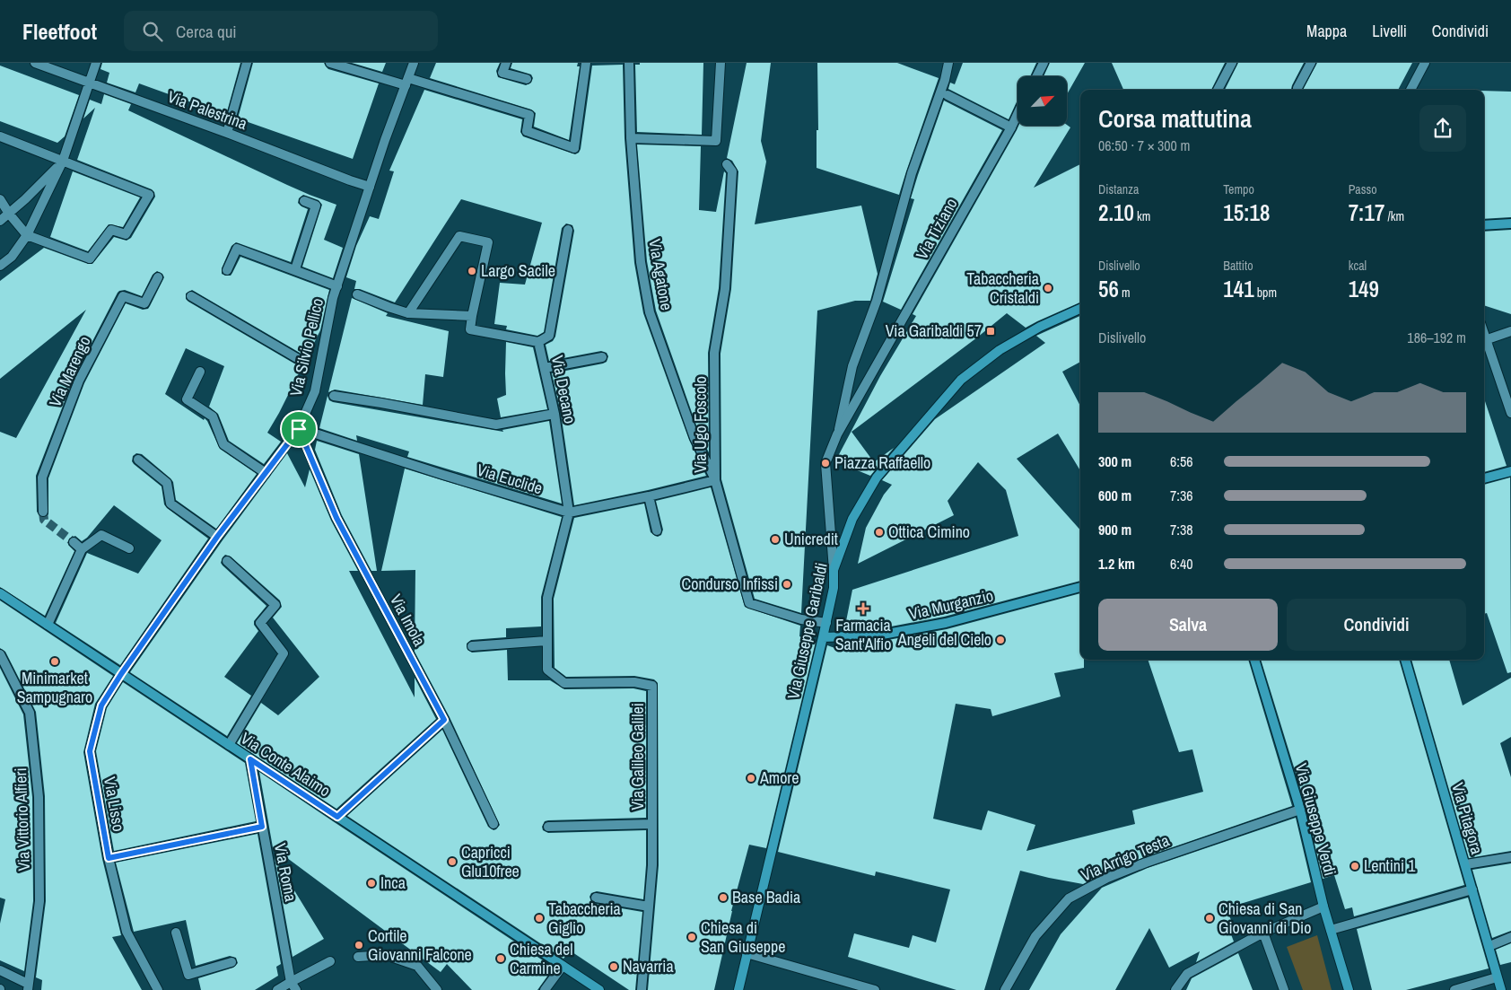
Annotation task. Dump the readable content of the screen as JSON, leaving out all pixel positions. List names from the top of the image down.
{
  "streets": {
    "main road": [
      "Via Murganzio",
      "Via Giuseppe Garibaldi",
      "Via Conte Alaimo",
      "Via Pitagora",
      "Via Giuseppe Verdi"
    ],
    "street": [
      "Via Palestrina",
      "Via Tiziano",
      "Via Agatone",
      "Via Silvio Pellico",
      "Via Marengo",
      "Via Decano",
      "Via Ugo Foscolo",
      "Via Euclide",
      "Via Imola",
      "Via Galileo Galilei",
      "Via Lisso",
      "Via Vittorio Alfieri",
      "Via Arrigo Testa",
      "Via Roma"
    ]
  },
  "crossings": [
    ["Via Palestrina", "Via Silvio Pellico"],
    ["Via Agatone", "Via Ugo Foscolo"],
    ["Via Agatone", "Via Euclide"],
    ["Via Silvio Pellico", "Via Euclide"],
    ["Via Silvio Pellico", "Via Imola"],
    ["Via Silvio Pellico", "Via Conte Alaimo"],
    ["Via Silvio Pellico", "Via Lisso"],
    ["Via Decano", "Via Euclide"],
    ["Via Decano", "Via Galileo Galilei"],
    ["Via Ugo Foscolo", "Via Euclide"],
    ["Via Ugo Foscolo", "Via Giuseppe Garibaldi"],
    ["Via Euclide", "Via Imola"],
    ["Via Euclide", "Via Galileo Galilei"],
    ["Via Murganzio", "Via Giuseppe Garibaldi"],
    ["Via Conte Alaimo", "Via Lisso"],
    ["Via Conte Alaimo", "Via Roma"],
    ["Via Giuseppe Verdi", "Via Arrigo Testa"]
  ],
  "places": {
    "other": [
      "Largo Sacile",
      "Tabaccheria Cristaldi",
      "Piazza Raffaello",
      "Ottica Cimino",
      "Unicredit",
      "Condurso Infissi",
      "Angeli del Cielo",
      "Minimarket Sampugnaro",
      "Amore",
      "Capricci Glu10free",
      "Lentini 1",
      "Inca",
      "Base Badia",
      "Tabaccheria Giglio",
      "Chiesa di San Giovanni di Dio",
      "Chiesa di San Giuseppe",
      "Cortile Giovanni Falcone",
      "Chiesa del Carmine",
      "Navarria"
    ],
    "transit": ["Via Garibaldi 57"],
    "health": ["Farmacia Sant'Alfio"]
  },
  "north": "top right",
  "page": {
    "header": "Fleetfoot",
    "search": "Cerca qui",
    "nav": ["Mappa", "Livelli", "Condividi"],
    "heading": ["Corsa mattutina", "06:50 · 7 × 300 m"],
    "stats": [
      ["Distanza", "2.10 km"],
      ["Tempo", "15:18"],
      ["Passo", "7:17 /km"],
      ["Dislivello", "56 m"],
      ["Battito", "141 bpm"],
      ["kcal", "149"]
    ],
    "chart": ["Dislivello", "186–192 m"],
    "list": [
      {
        "name": "300 m",
        "note": "6:56"
      },
      {
        "name": "600 m",
        "note": "7:36"
      },
      {
        "name": "900 m",
        "note": "7:38"
      },
      {
        "name": "1.2 km",
        "note": "6:40"
      }
    ],
    "buttons": ["Salva", "Condividi"]
  }
}
